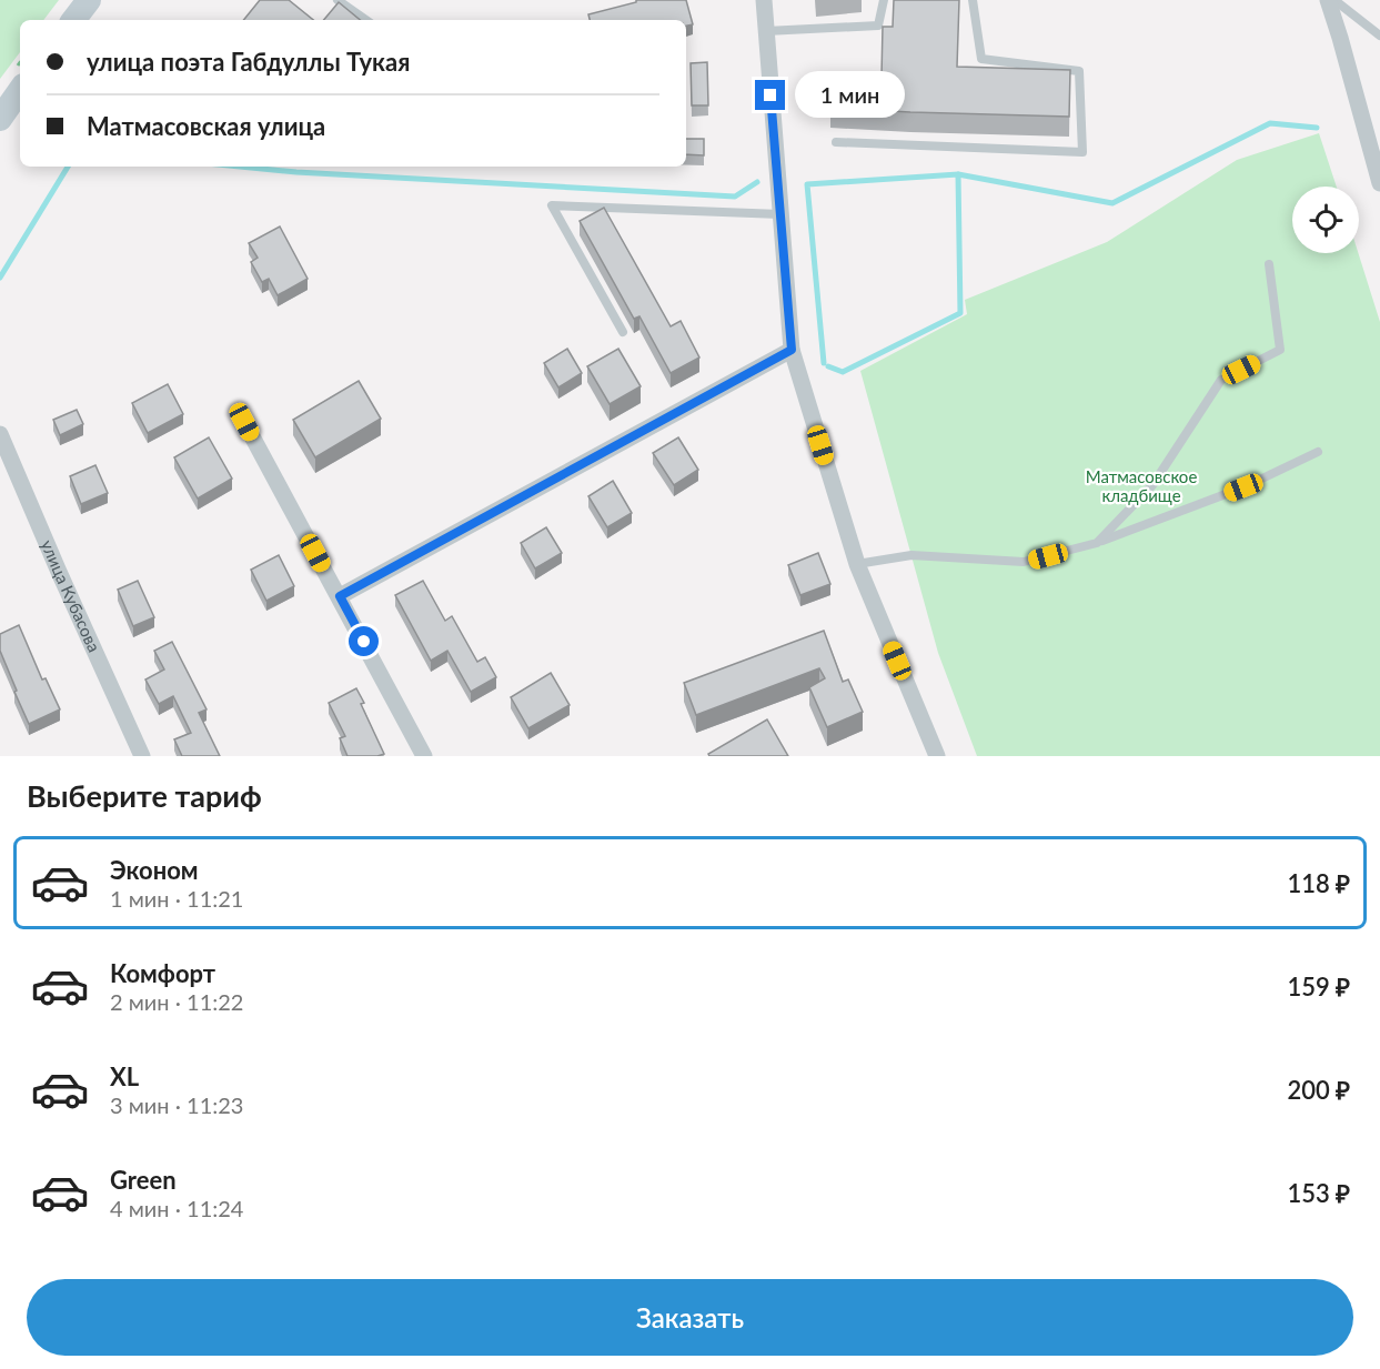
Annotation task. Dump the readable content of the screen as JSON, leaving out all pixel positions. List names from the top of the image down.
{
  "streets": {
    "street": ["улица Кубасова"]
  },
  "parks": ["Матмасовское кладбище"],
  "page": {
    "banner": ["улица поэта Габдуллы Тукая", "Матмасовская улица"],
    "bubble": "1 мин",
    "heading": "Выберите тариф",
    "list": [
      {
        "name": "Эконом",
        "note": "1 мин · 11:21",
        "value": "118 ₽"
      },
      {
        "name": "Комфорт",
        "note": "2 мин · 11:22",
        "value": "159 ₽"
      },
      {
        "name": "XL",
        "note": "3 мин · 11:23",
        "value": "200 ₽"
      },
      {
        "name": "Green",
        "note": "4 мин · 11:24",
        "value": "153 ₽"
      }
    ],
    "buttons": "Заказать"
  }
}
